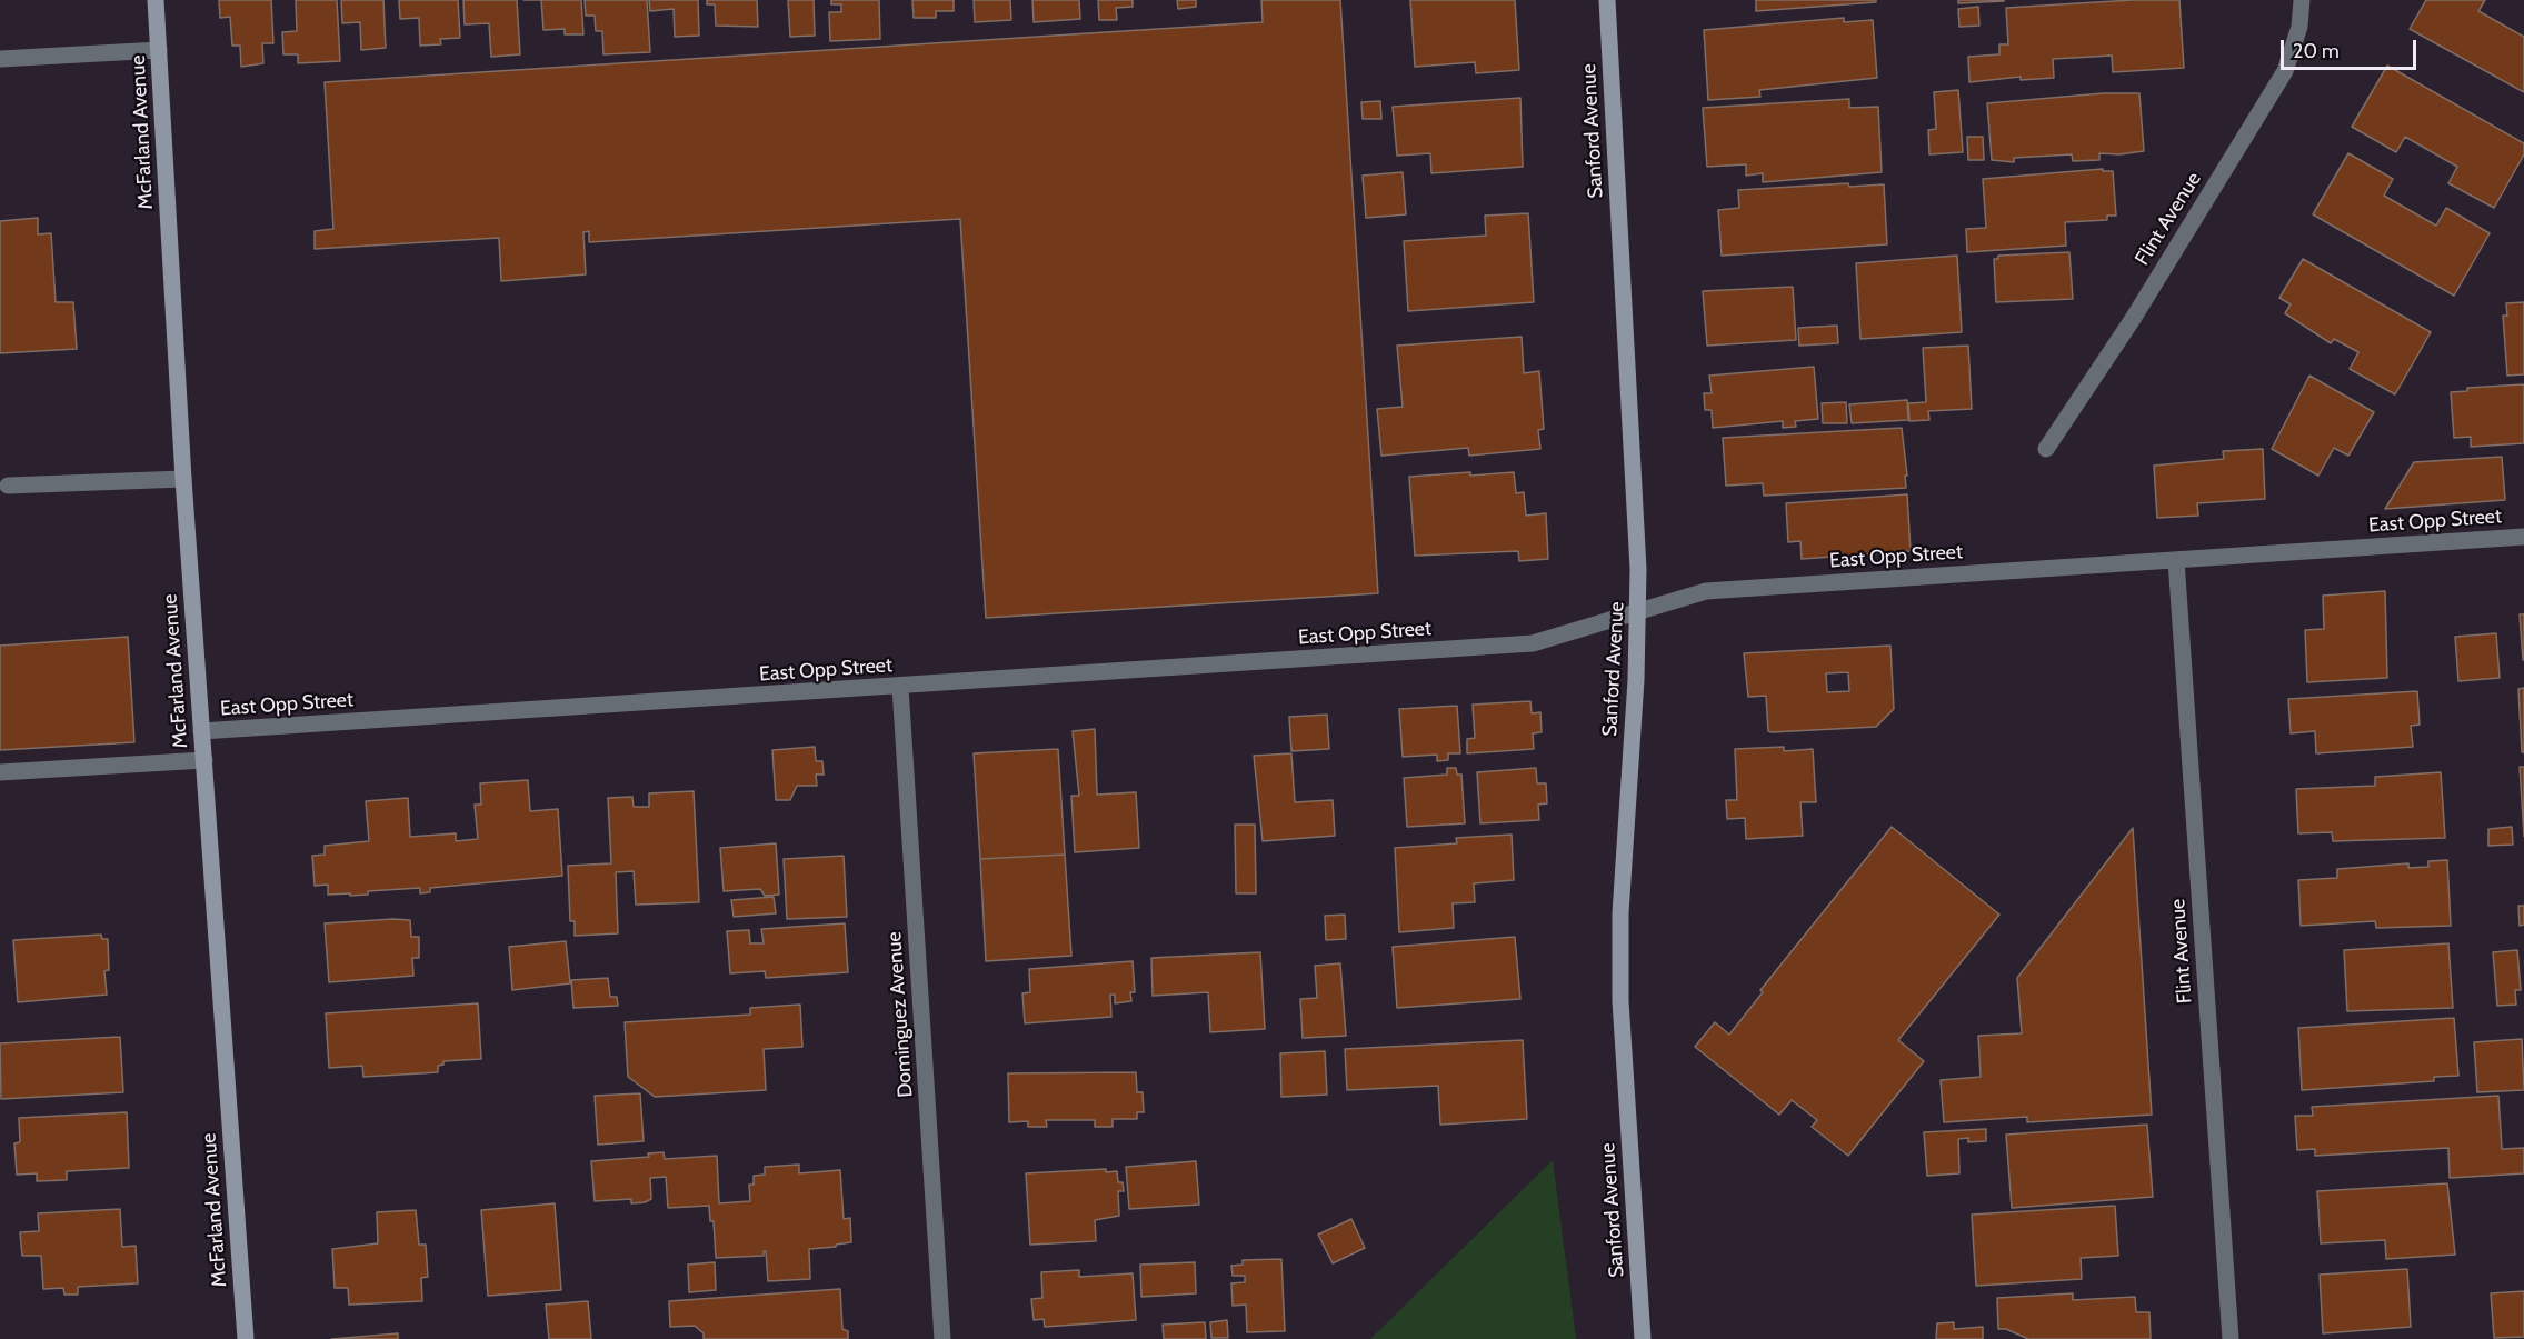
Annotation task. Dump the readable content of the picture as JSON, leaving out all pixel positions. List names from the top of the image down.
{
  "streets": {
    "street": [
      "Sanford Avenue",
      "McFarland Avenue",
      "Flint Avenue",
      "East Opp Street",
      "Dominguez Avenue"
    ]
  },
  "crossings": [
    ["Sanford Avenue", "East Opp Street"],
    ["McFarland Avenue", "East Opp Street"],
    ["Flint Avenue", "East Opp Street"],
    ["East Opp Street", "Dominguez Avenue"]
  ],
  "scale_bar": "20 m"
}
